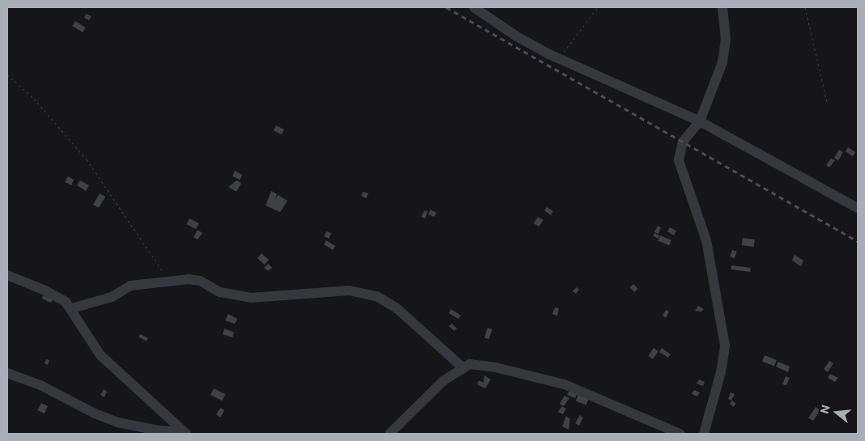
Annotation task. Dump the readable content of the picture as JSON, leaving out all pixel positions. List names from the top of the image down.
{
  "north": "left"
}
